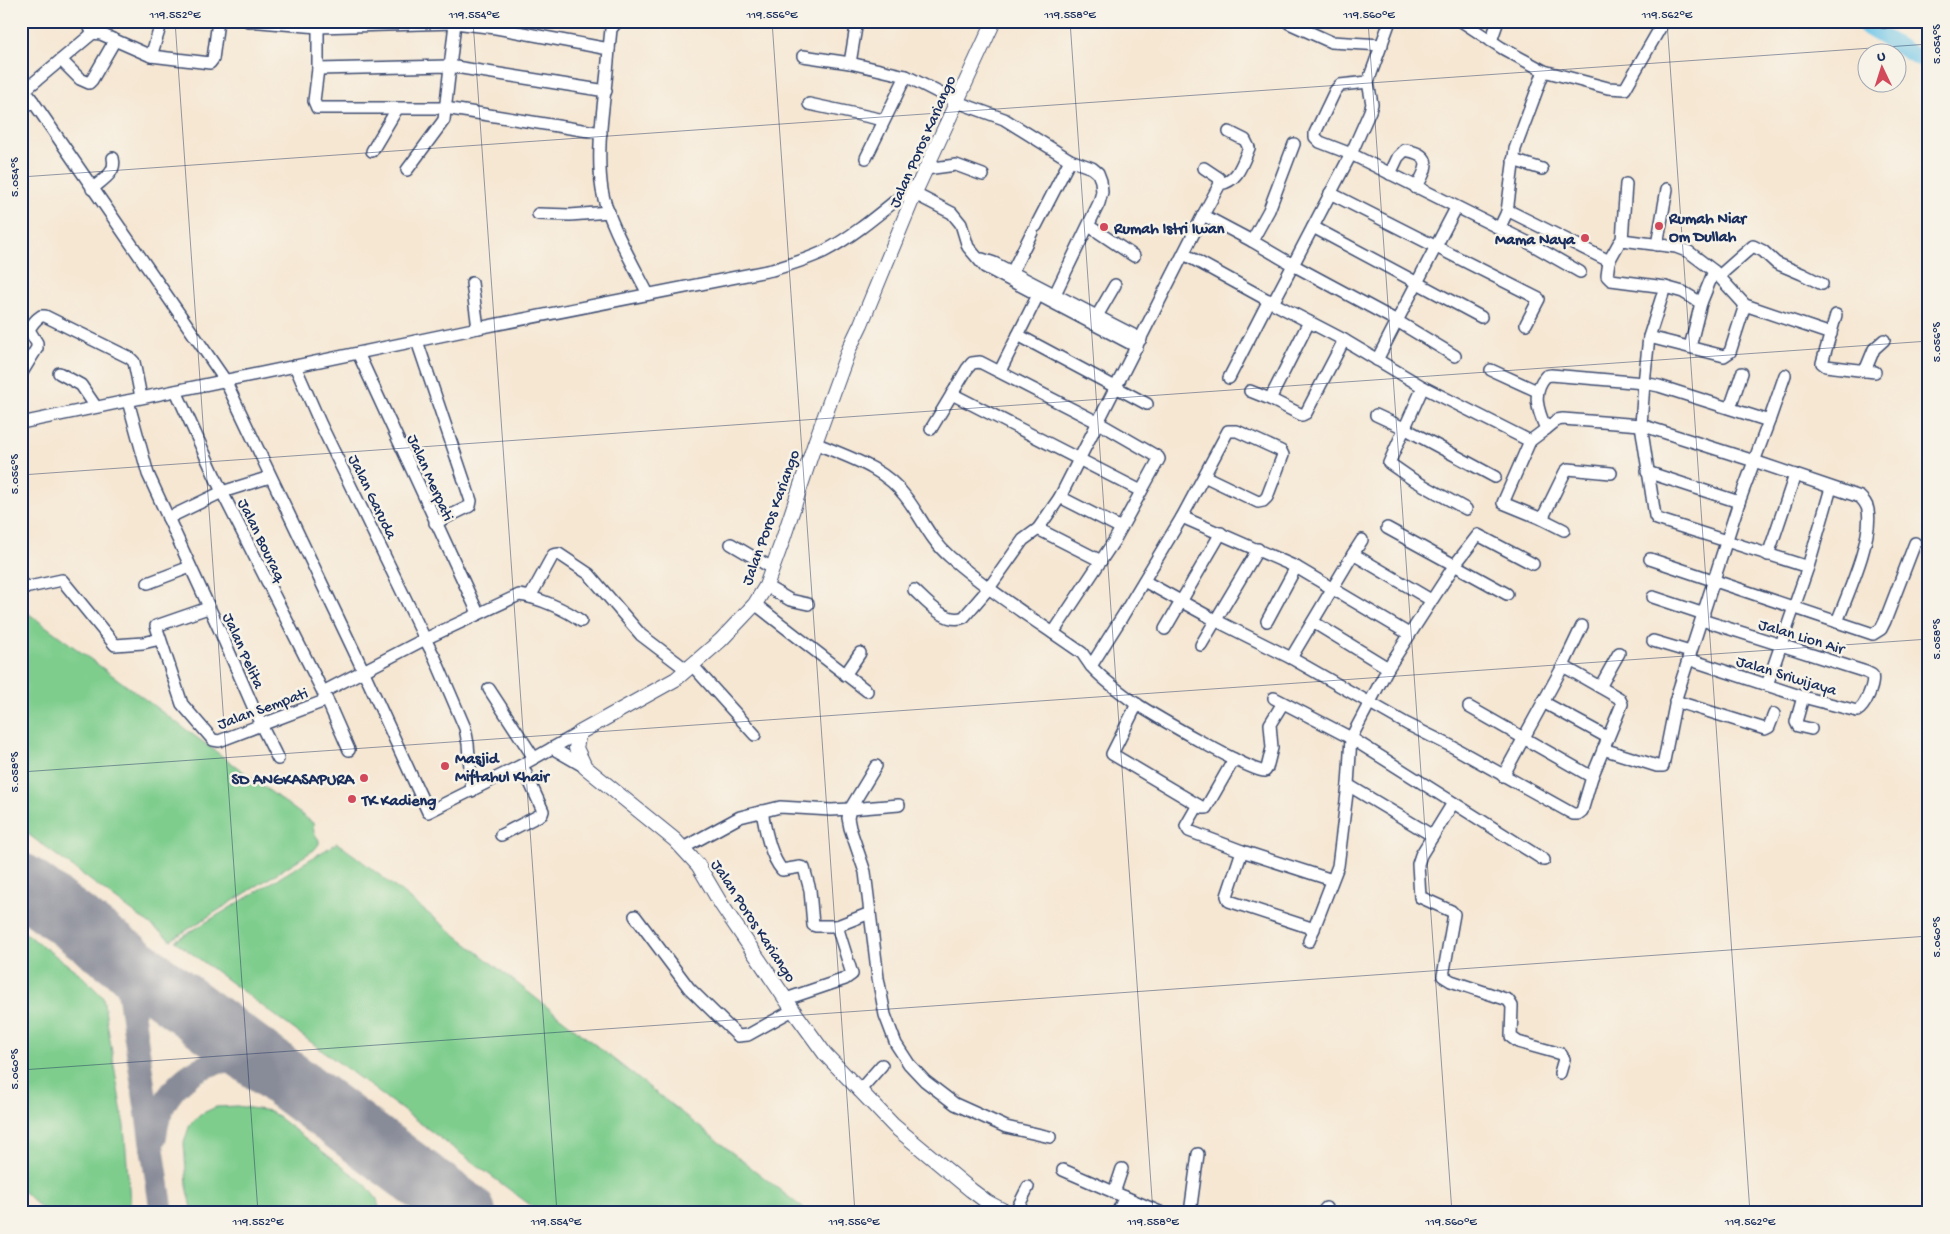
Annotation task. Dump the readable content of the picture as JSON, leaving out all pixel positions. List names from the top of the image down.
{
  "streets": {
    "main road": ["Jalan Poros Kariango"],
    "street": [
      "Jalan Merpati",
      "Jalan Garuda",
      "Jalan Bouraq",
      "Jalan Lion Air",
      "Jalan Pelita",
      "Jalan Sriwijaya",
      "Jalan Sempati"
    ]
  },
  "crossings": [
    ["Jalan Merpati", "Jalan Sempati"],
    ["Jalan Garuda", "Jalan Sempati"],
    ["Jalan Bouraq", "Jalan Sempati"],
    ["Jalan Lion Air", "Jalan Sriwijaya"],
    ["Jalan Pelita", "Jalan Sempati"]
  ],
  "places": [
    "Rumah Niar Om Dullah",
    "Rumah Istri Iwan",
    "Mama Naya",
    "Masjid Miftahul Khair",
    "SD ANGKASAPURA",
    "TK Kadieng"
  ],
  "north": "top",
  "coordinates": [
    "119.552°E",
    "119.554°E",
    "119.556°E",
    "119.558°E",
    "119.560°E",
    "119.562°E",
    "5.054°S",
    "5.056°S",
    "5.058°S",
    "5.060°S"
  ]
}
